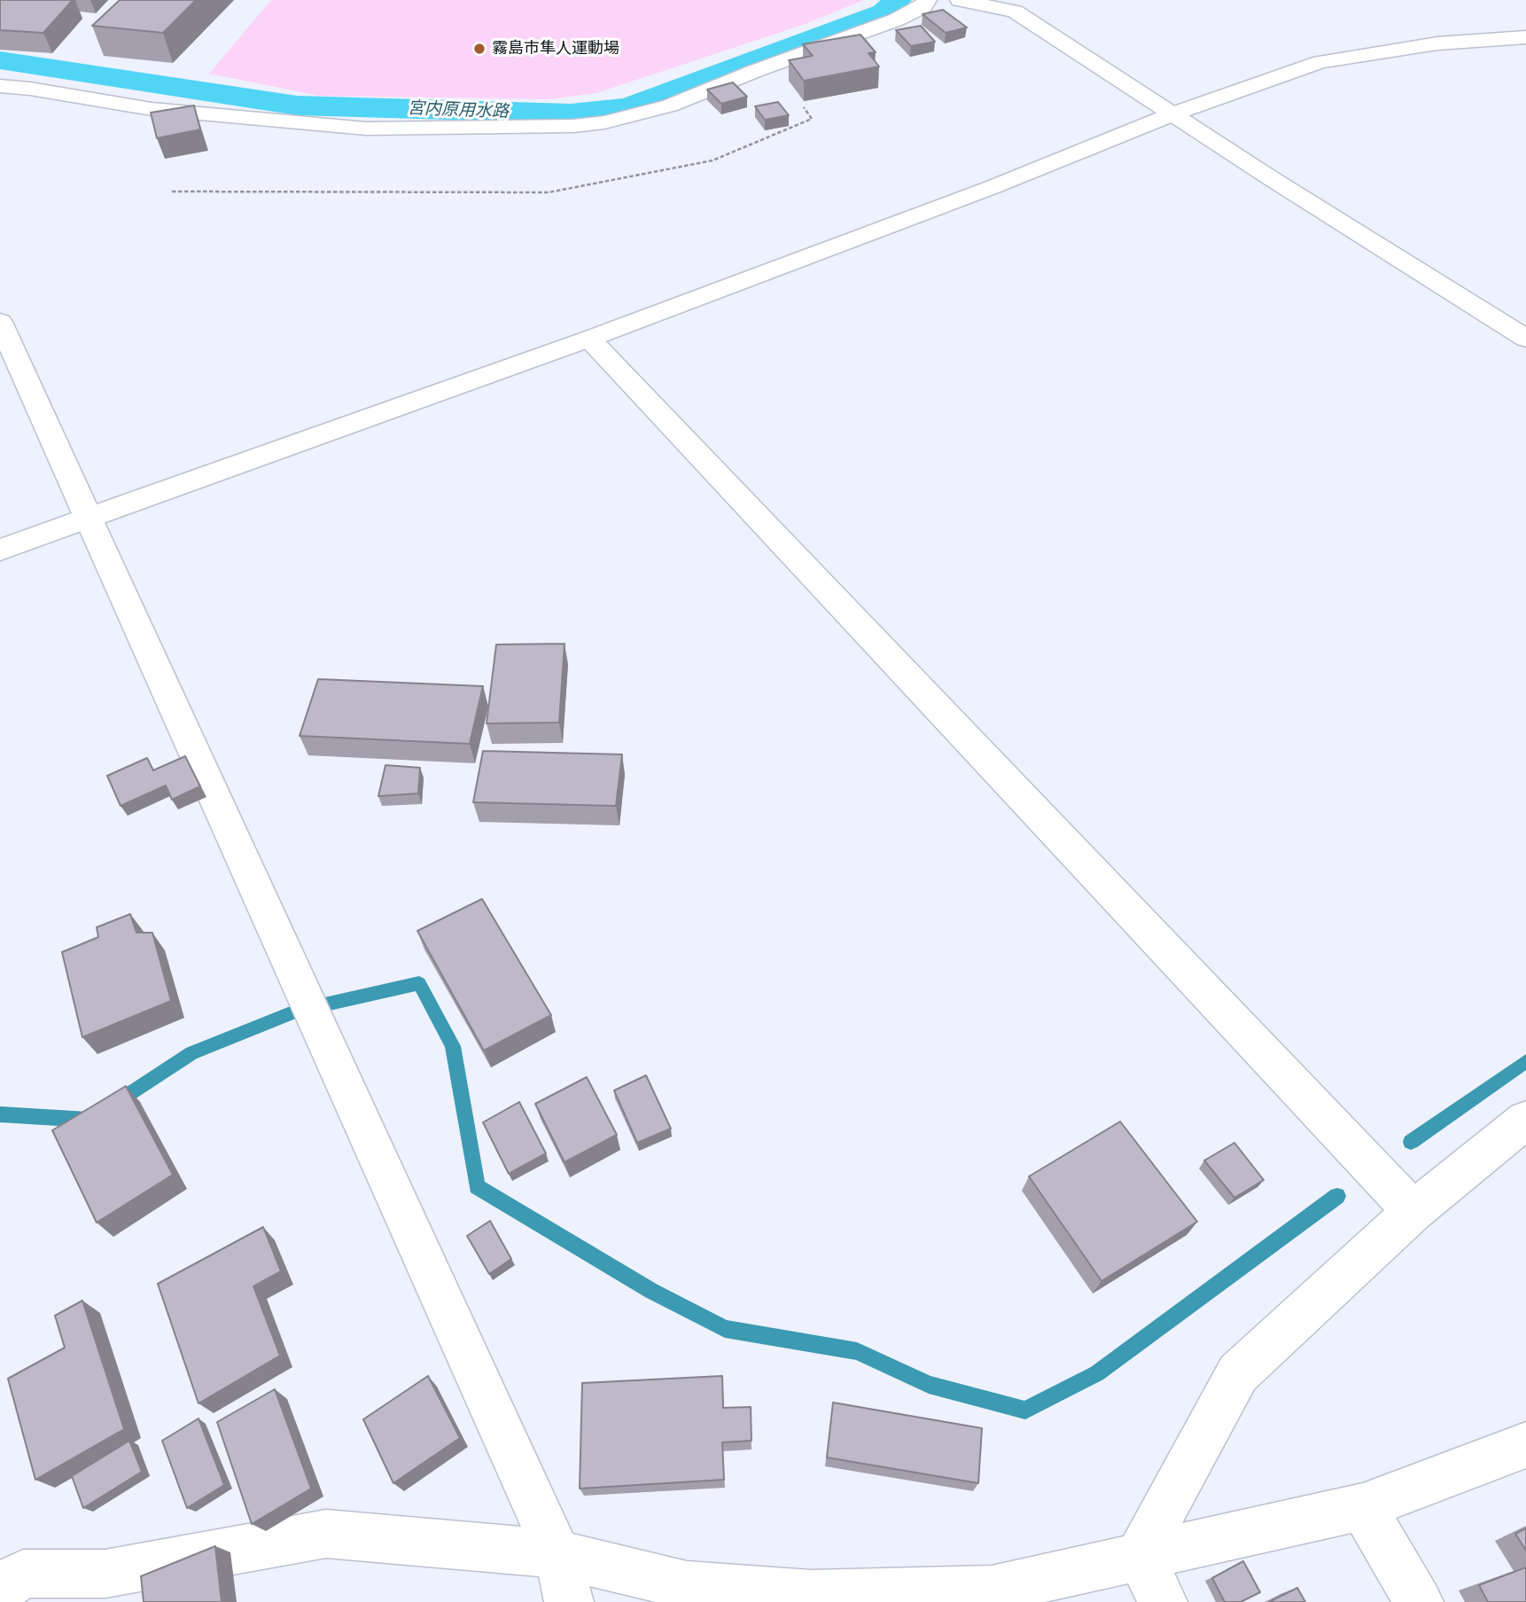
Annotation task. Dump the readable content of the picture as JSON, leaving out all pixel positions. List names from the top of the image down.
{
  "water": ["宮内原用水路"],
  "places": ["霧島市隼人運動場"]
}
